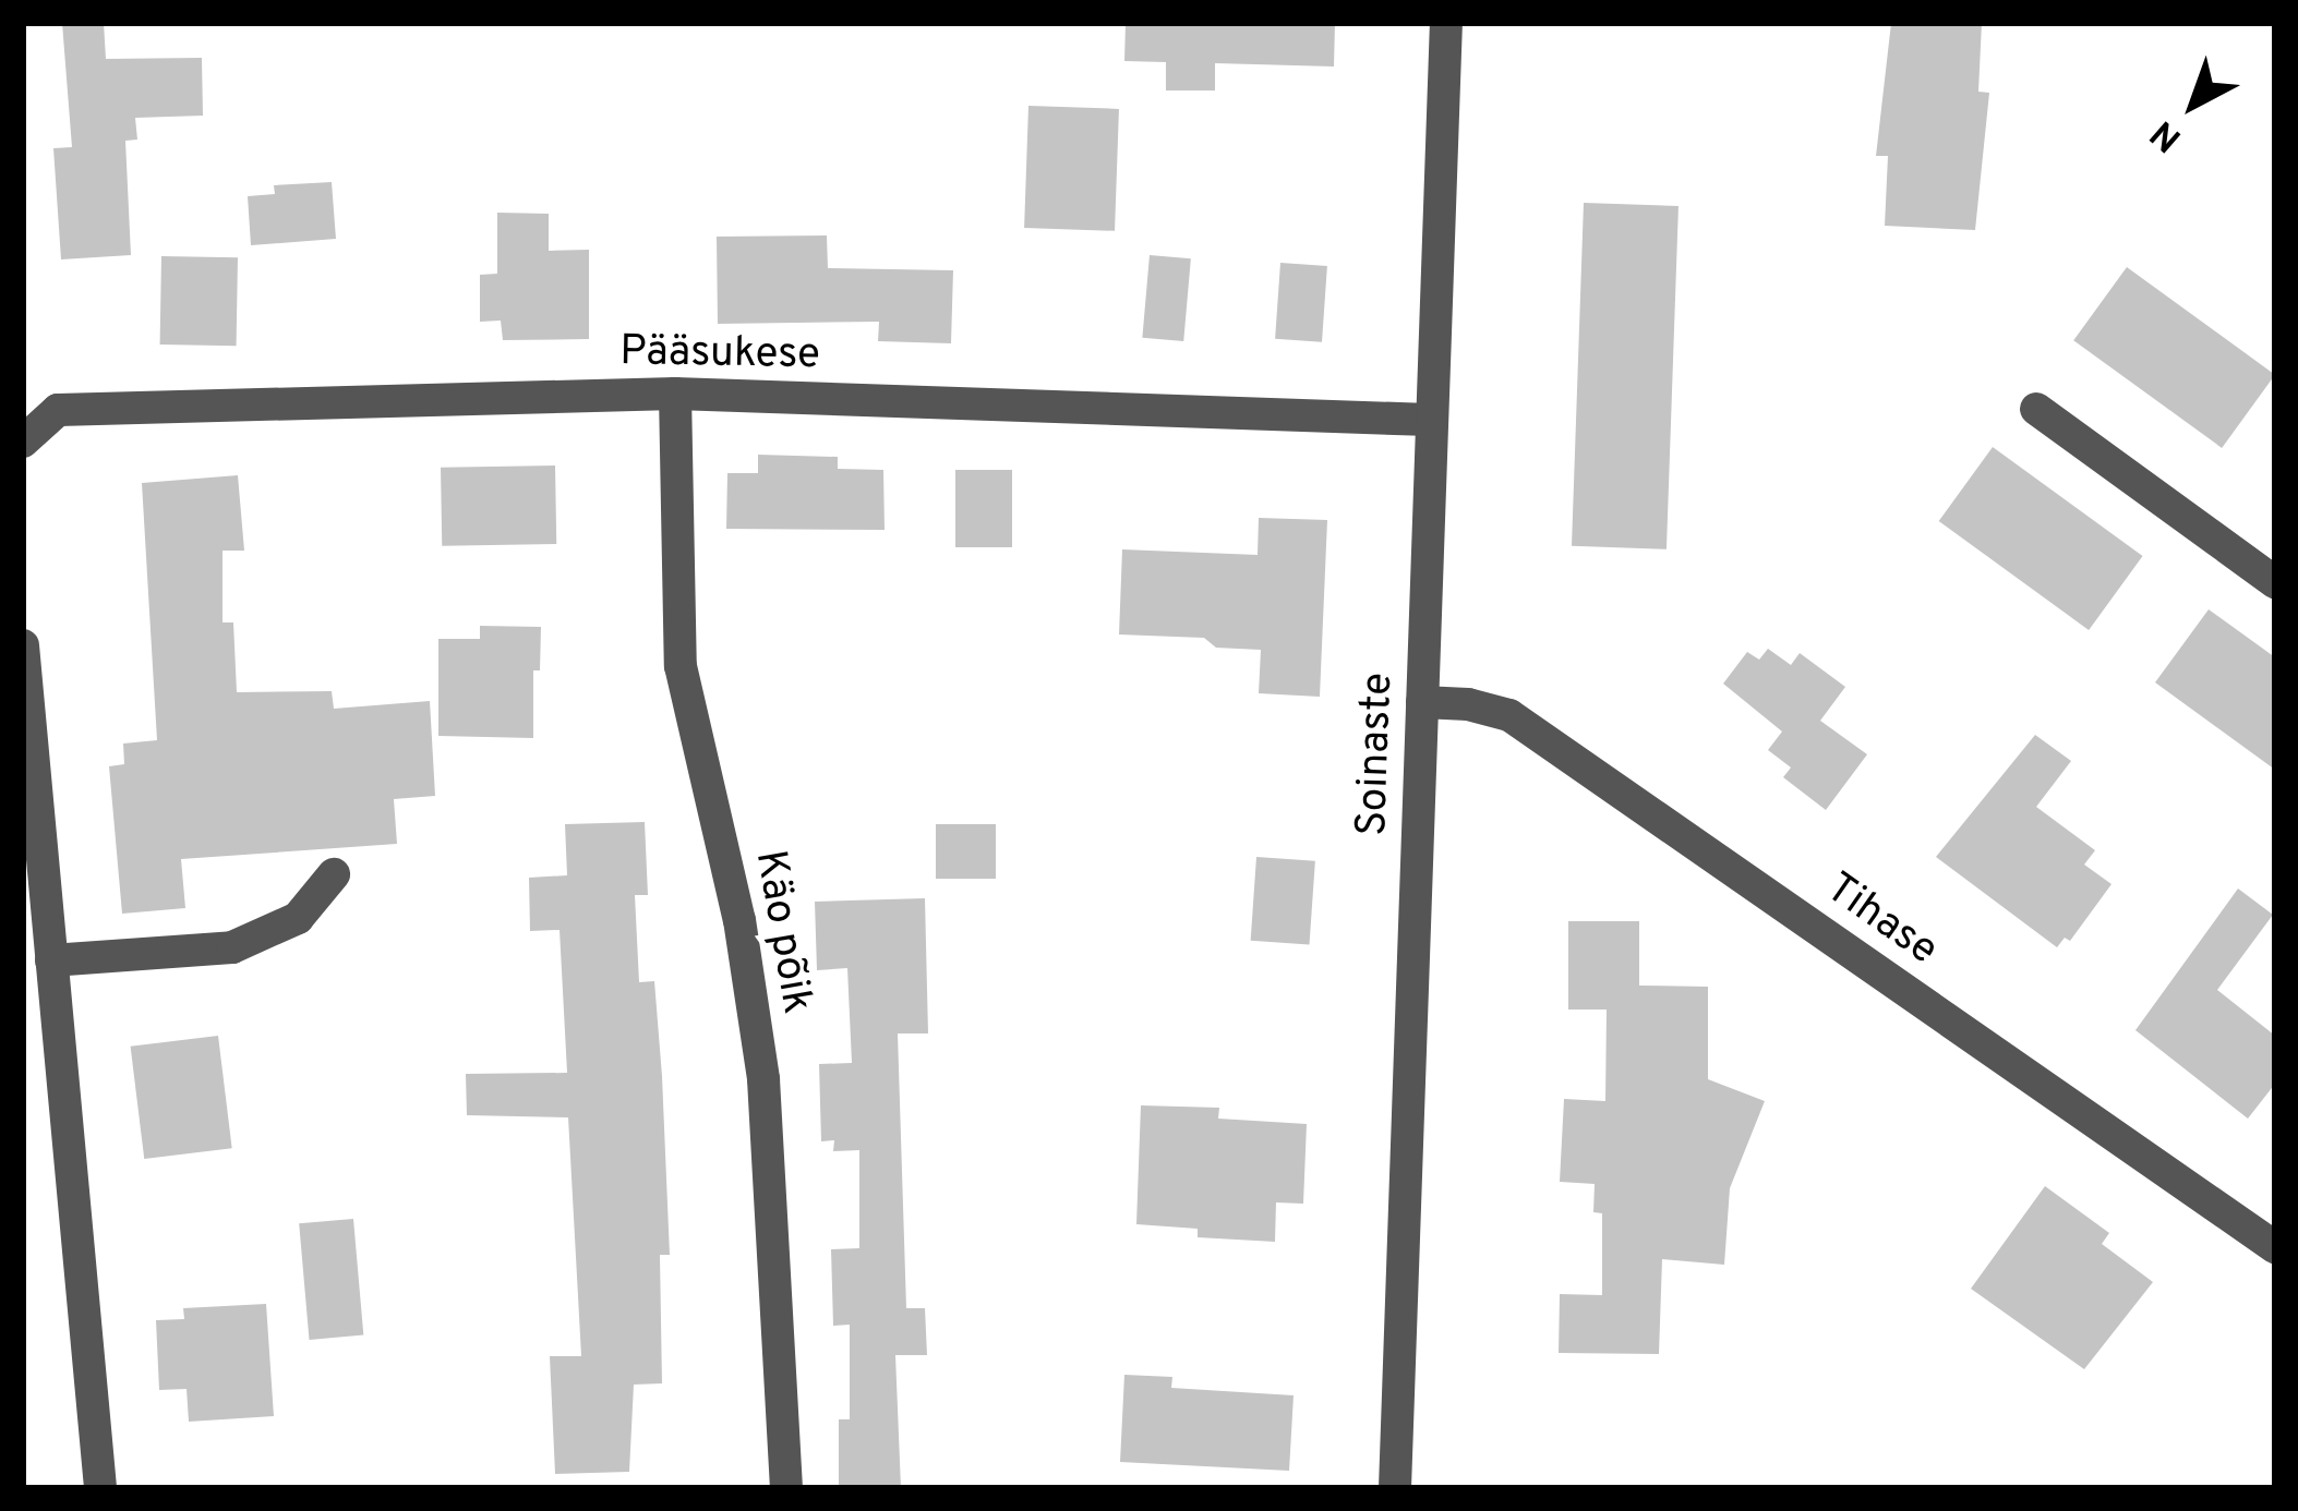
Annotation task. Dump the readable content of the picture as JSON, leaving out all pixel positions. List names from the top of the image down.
{
  "streets": {
    "street": [
      "Pääsukese",
      "Soinaste",
      "Tihase",
      "Käo põik"
    ]
  },
  "crossings": [
    ["Pääsukese", "Soinaste"],
    ["Pääsukese", "Käo põik"],
    ["Soinaste", "Tihase"]
  ],
  "north": "bottom left"
}
